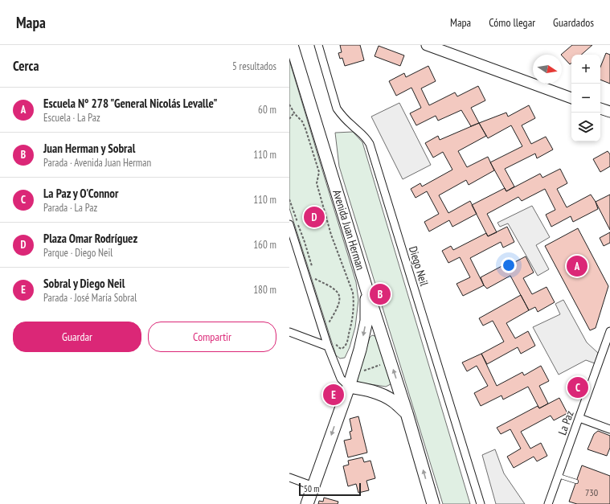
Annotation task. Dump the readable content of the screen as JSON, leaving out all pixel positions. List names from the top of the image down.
{
  "streets": {
    "main road": ["Avenida Juan Herman"],
    "street": ["Diego Neil", "La Paz"]
  },
  "one_way": ["Avenida Juan Herman"],
  "house_numbers": ["730"],
  "scale_bar": "50 m",
  "north": "right",
  "page": {
    "header": "Mapa",
    "nav": ["Mapa", "Cómo llegar", "Guardados"],
    "heading": ["Cerca", "5 resultados"],
    "map_buttons": ["+", "−"],
    "list": [
      {
        "mark": "A",
        "name": "Escuela N° 278 \"General Nicolás Levalle\"",
        "note": "Escuela · La Paz",
        "value": "60 m"
      },
      {
        "mark": "B",
        "name": "Juan Herman y Sobral",
        "note": "Parada · Avenida Juan Herman",
        "value": "110 m"
      },
      {
        "mark": "C",
        "name": "La Paz y O'Connor",
        "note": "Parada · La Paz",
        "value": "110 m"
      },
      {
        "mark": "D",
        "name": "Plaza Omar Rodríguez",
        "note": "Parque · Diego Neil",
        "value": "160 m"
      },
      {
        "mark": "E",
        "name": "Sobral y Diego Neil",
        "note": "Parada · José María Sobral",
        "value": "180 m"
      }
    ],
    "pins": [
      "D",
      "A",
      "B",
      "C",
      "E"
    ],
    "buttons": ["Guardar", "Compartir"],
    "scale": "50 m"
  }
}
